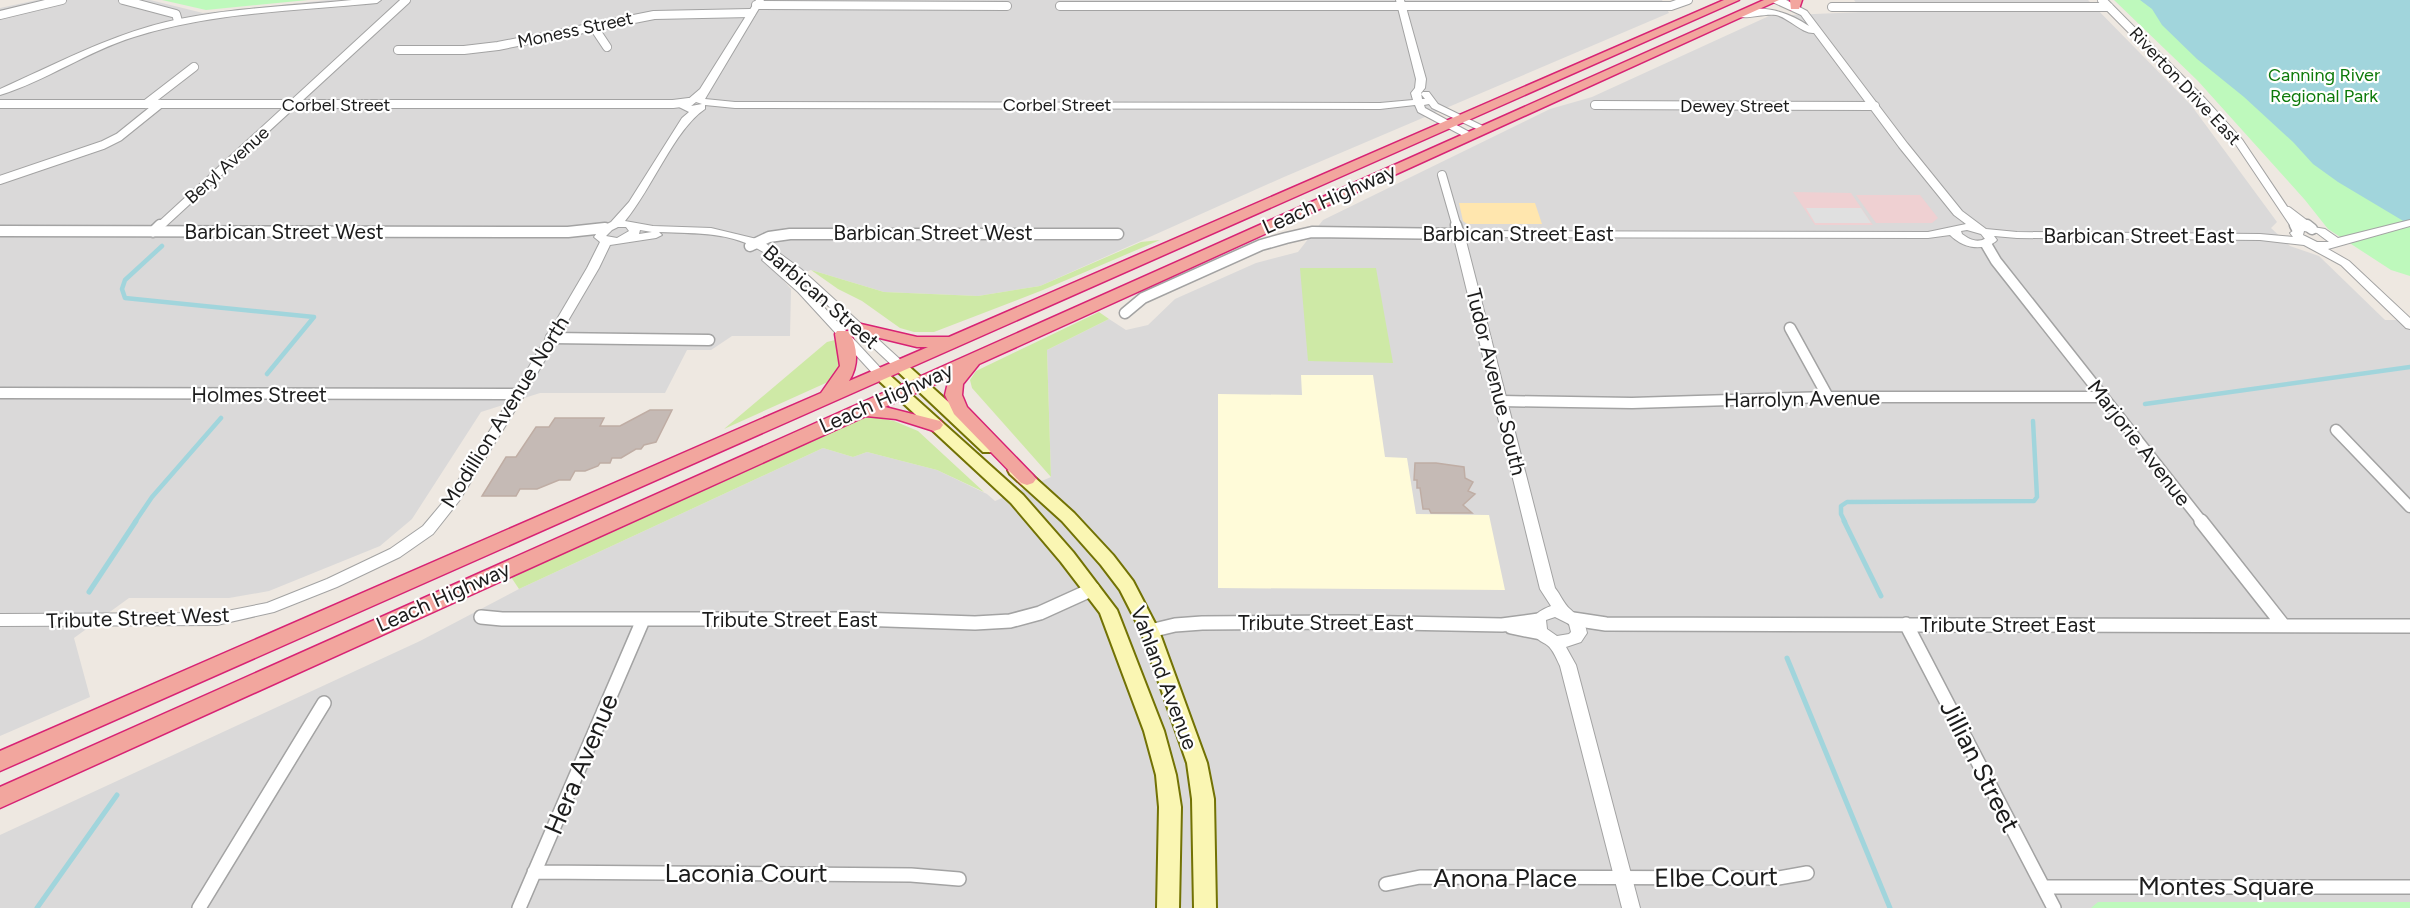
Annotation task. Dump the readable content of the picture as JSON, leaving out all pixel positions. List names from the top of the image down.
{
  "streets": {
    "highway": ["Leach Highway"],
    "main road": ["Vahland Avenue"],
    "street": [
      "Moness Street",
      "Riverton Drive East",
      "Corbel Street",
      "Dewey Street",
      "Beryl Avenue",
      "Barbican Street West",
      "Barbican Street East",
      "Barbican Street",
      "Tudor Avenue South",
      "Holmes Street",
      "Harrolyn Avenue",
      "Modillion Avenue North",
      "Marjorie Avenue",
      "Tribute Street West",
      "Tribute Street East",
      "Hera Avenue",
      "Jillian Street",
      "Laconia Court",
      "Elbe Court",
      "Anona Place",
      "Montes Square"
    ]
  },
  "crossings": [
    ["Moness Street", "Modillion Avenue North"],
    ["Riverton Drive East", "Barbican Street East"],
    ["Corbel Street", "Beryl Avenue"],
    ["Corbel Street", "Modillion Avenue North"],
    ["Dewey Street", "Marjorie Avenue"],
    ["Beryl Avenue", "Barbican Street West"],
    ["Leach Highway", "Barbican Street"],
    ["Leach Highway", "Marjorie Avenue"],
    ["Leach Highway", "Vahland Avenue"],
    ["Barbican Street West", "Barbican Street"],
    ["Barbican Street West", "Modillion Avenue North"],
    ["Barbican Street East", "Tudor Avenue South"],
    ["Barbican Street East", "Marjorie Avenue"],
    ["Barbican Street", "Modillion Avenue North"],
    ["Barbican Street", "Vahland Avenue"],
    ["Tudor Avenue South", "Harrolyn Avenue"],
    ["Tudor Avenue South", "Tribute Street East"],
    ["Holmes Street", "Modillion Avenue North"],
    ["Harrolyn Avenue", "Marjorie Avenue"],
    ["Modillion Avenue North", "Tribute Street West"],
    ["Marjorie Avenue", "Tribute Street East"],
    ["Tribute Street East", "Vahland Avenue"],
    ["Tribute Street East", "Hera Avenue"],
    ["Tribute Street East", "Jillian Street"],
    ["Hera Avenue", "Laconia Court"],
    ["Jillian Street", "Montes Square"],
    ["Elbe Court", "Anona Place"]
  ],
  "parks": ["Canning River Regional Park"]
}
